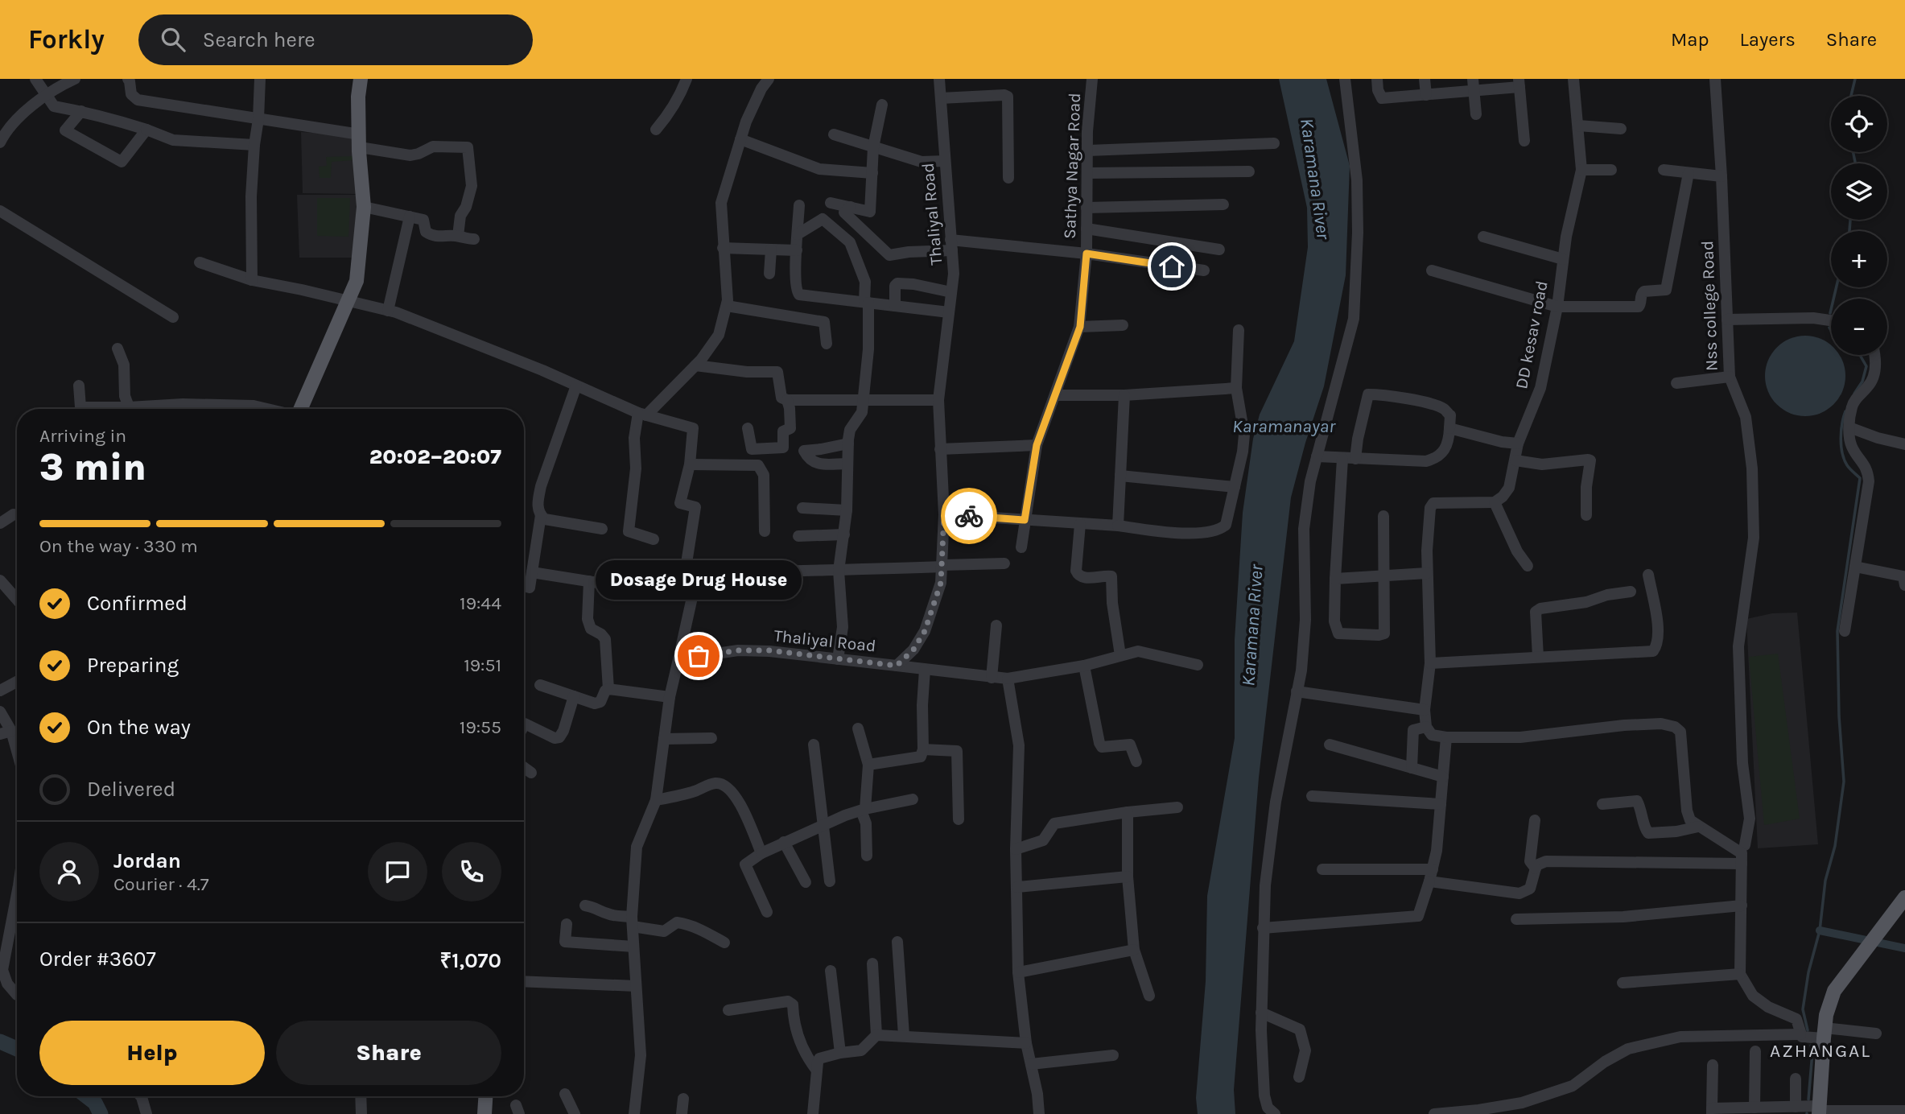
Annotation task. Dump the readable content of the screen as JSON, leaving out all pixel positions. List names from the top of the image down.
{
  "streets": {
    "street": [
      "Sathya Nagar Road",
      "Thaliyal Road",
      "Nss college Road",
      "DD kesav road"
    ]
  },
  "crossings": [
    ["Sathya Nagar Road", "Thaliyal Road"]
  ],
  "districts": ["AZHANGAL"],
  "water": ["Karamana River", "Karamanayar"],
  "places": ["Dosage Drug House"],
  "page": {
    "header": "Forkly",
    "search": "Search here",
    "nav": ["Map", "Layers", "Share"],
    "map_buttons": ["+", "−"],
    "heading": ["3 min", "Arriving in", "20:02–20:07"],
    "panel": [
      "Jordan",
      "Courier · 4.7",
      "Order #3607",
      "₹1,070"
    ],
    "bar": "On the way · 330 m",
    "bubble": "Dosage Drug House",
    "list": [
      ["Confirmed", "19:44"],
      ["Preparing", "19:51"],
      ["On the way", "19:55"],
      "Delivered"
    ],
    "buttons": ["Help", "Share"]
  }
}
